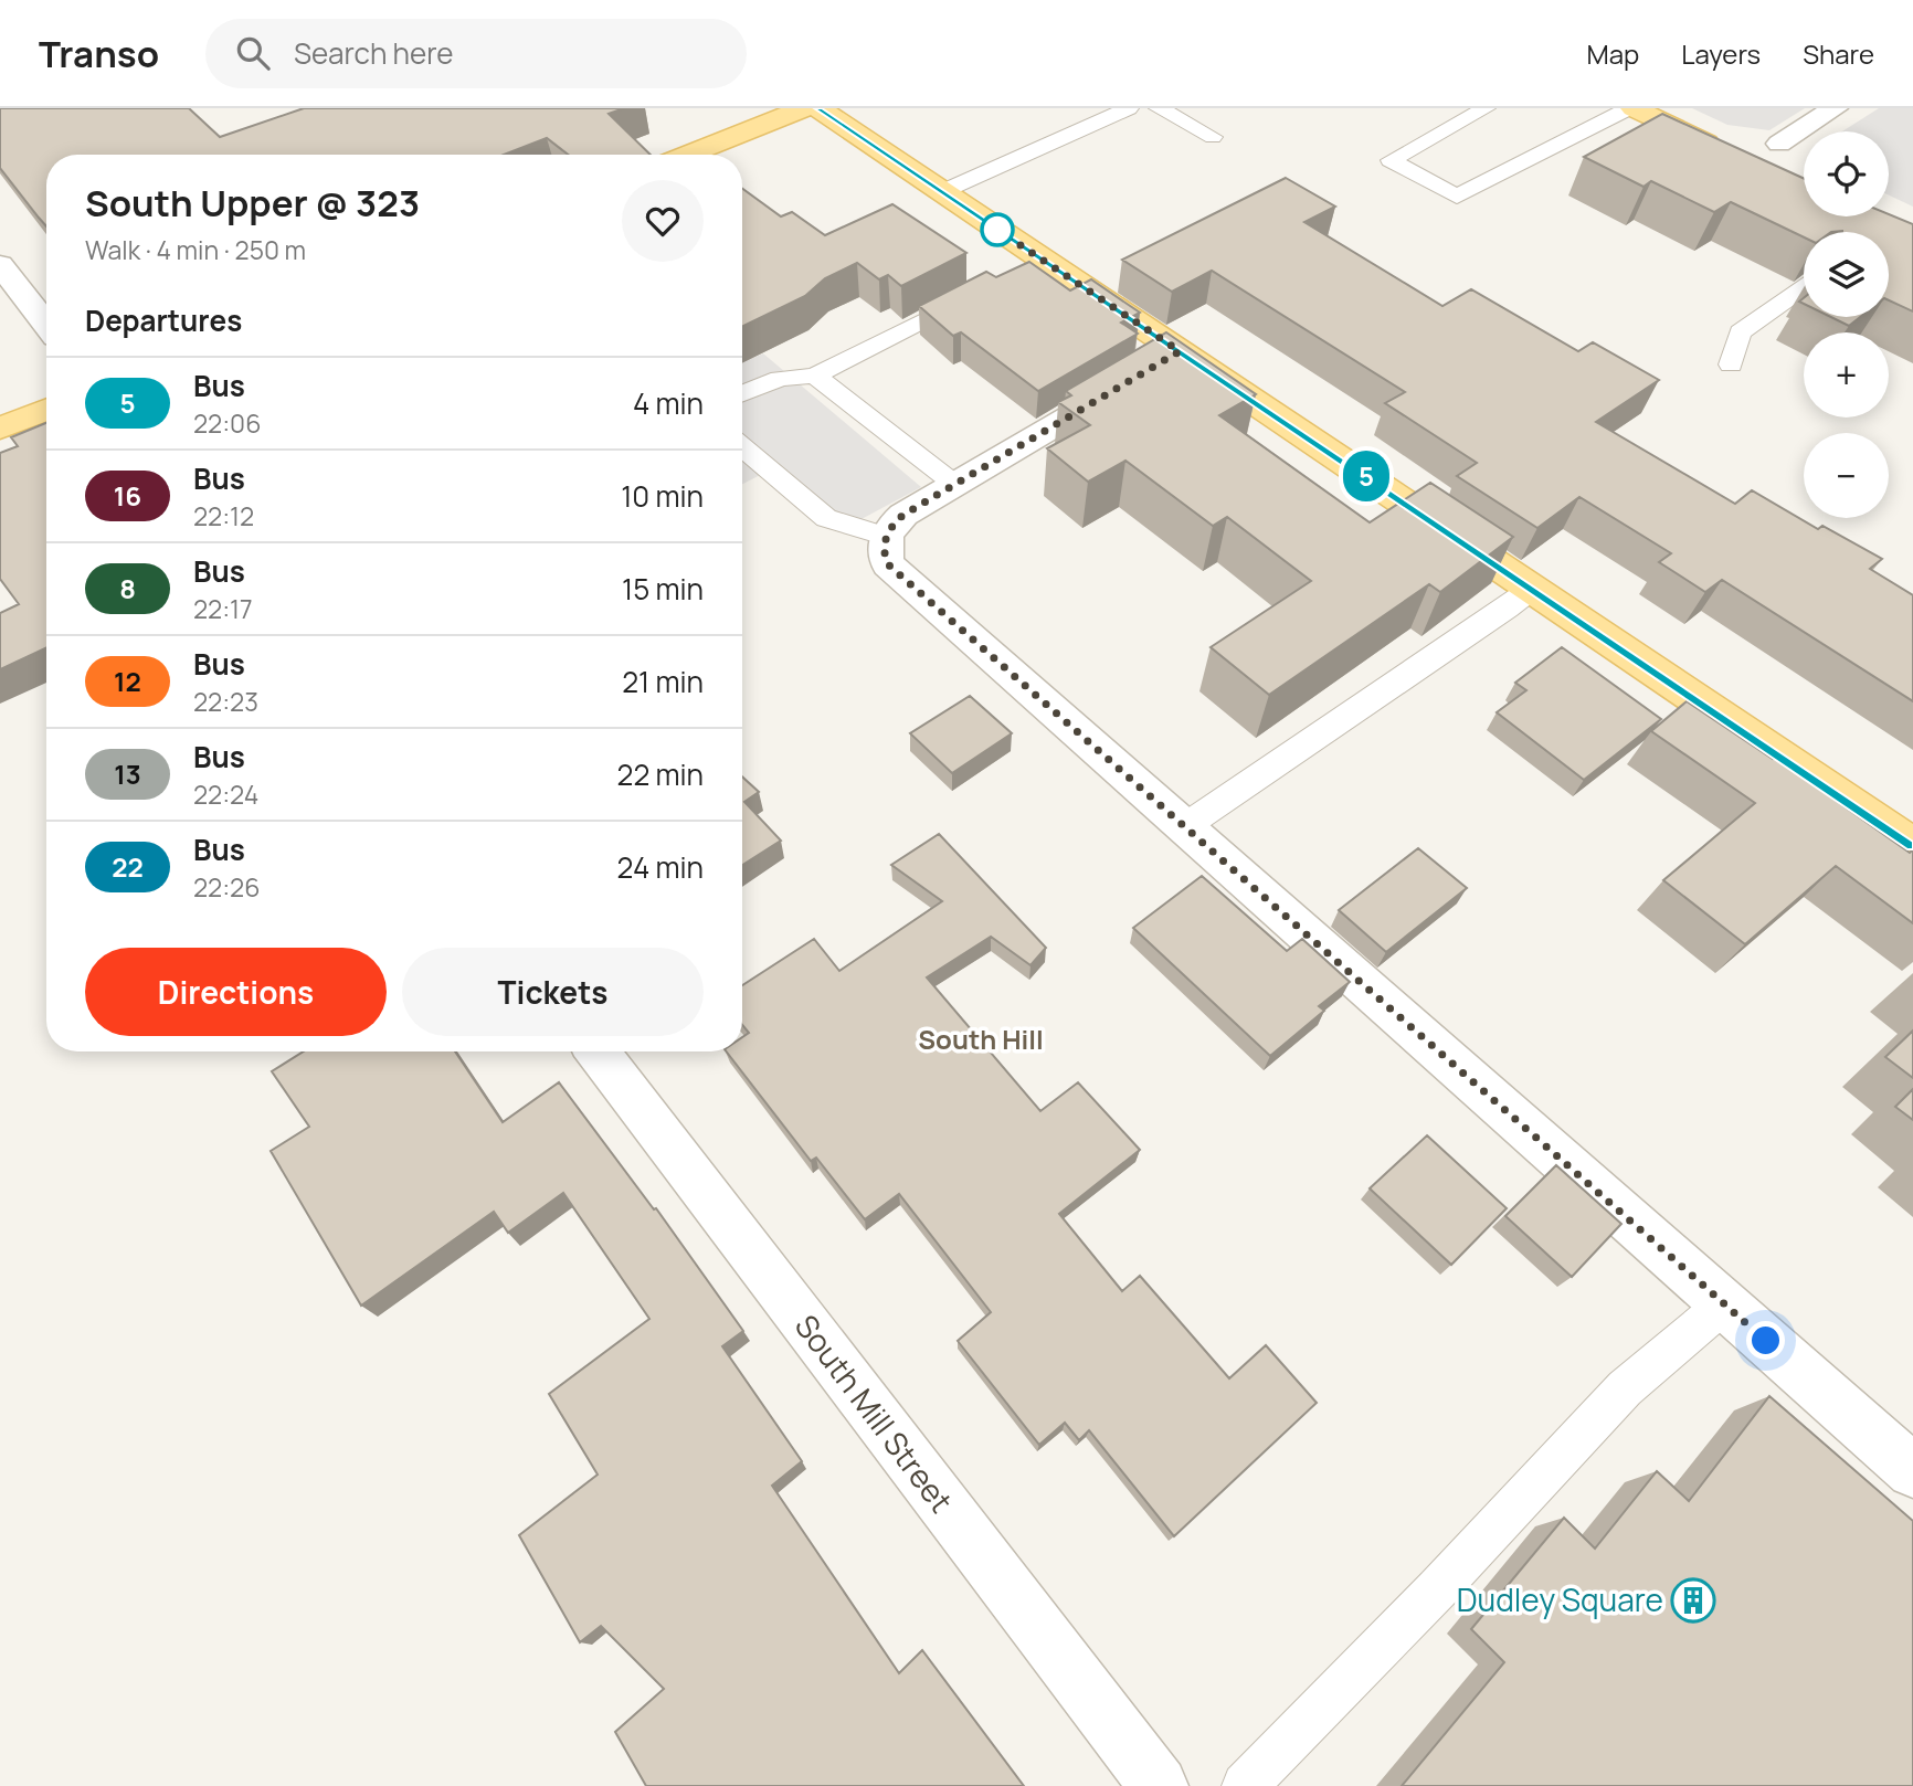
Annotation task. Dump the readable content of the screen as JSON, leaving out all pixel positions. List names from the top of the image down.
{
  "streets": {
    "street": ["South Mill Street"]
  },
  "districts": ["South Hill"],
  "places": {
    "building": ["Dudley Square"]
  },
  "lines": ["bus line 5"],
  "page": {
    "header": "Transo",
    "search": "Search here",
    "nav": ["Map", "Layers", "Share"],
    "on_map": "5",
    "map_buttons": ["+", "−"],
    "heading": [
      ["South Upper @ 323", "Walk · 4 min · 250 m"],
      "Departures"
    ],
    "list": [
      {
        "mark": "5",
        "name": "Bus",
        "note": "22:06",
        "value": "4 min"
      },
      {
        "mark": "16",
        "name": "Bus",
        "note": "22:12",
        "value": "10 min"
      },
      {
        "mark": "8",
        "name": "Bus",
        "note": "22:17",
        "value": "15 min"
      },
      {
        "mark": "12",
        "name": "Bus",
        "note": "22:23",
        "value": "21 min"
      },
      {
        "mark": "13",
        "name": "Bus",
        "note": "22:24",
        "value": "22 min"
      },
      {
        "mark": "22",
        "name": "Bus",
        "note": "22:26",
        "value": "24 min"
      }
    ],
    "buttons": ["Directions", "Tickets"]
  }
}
